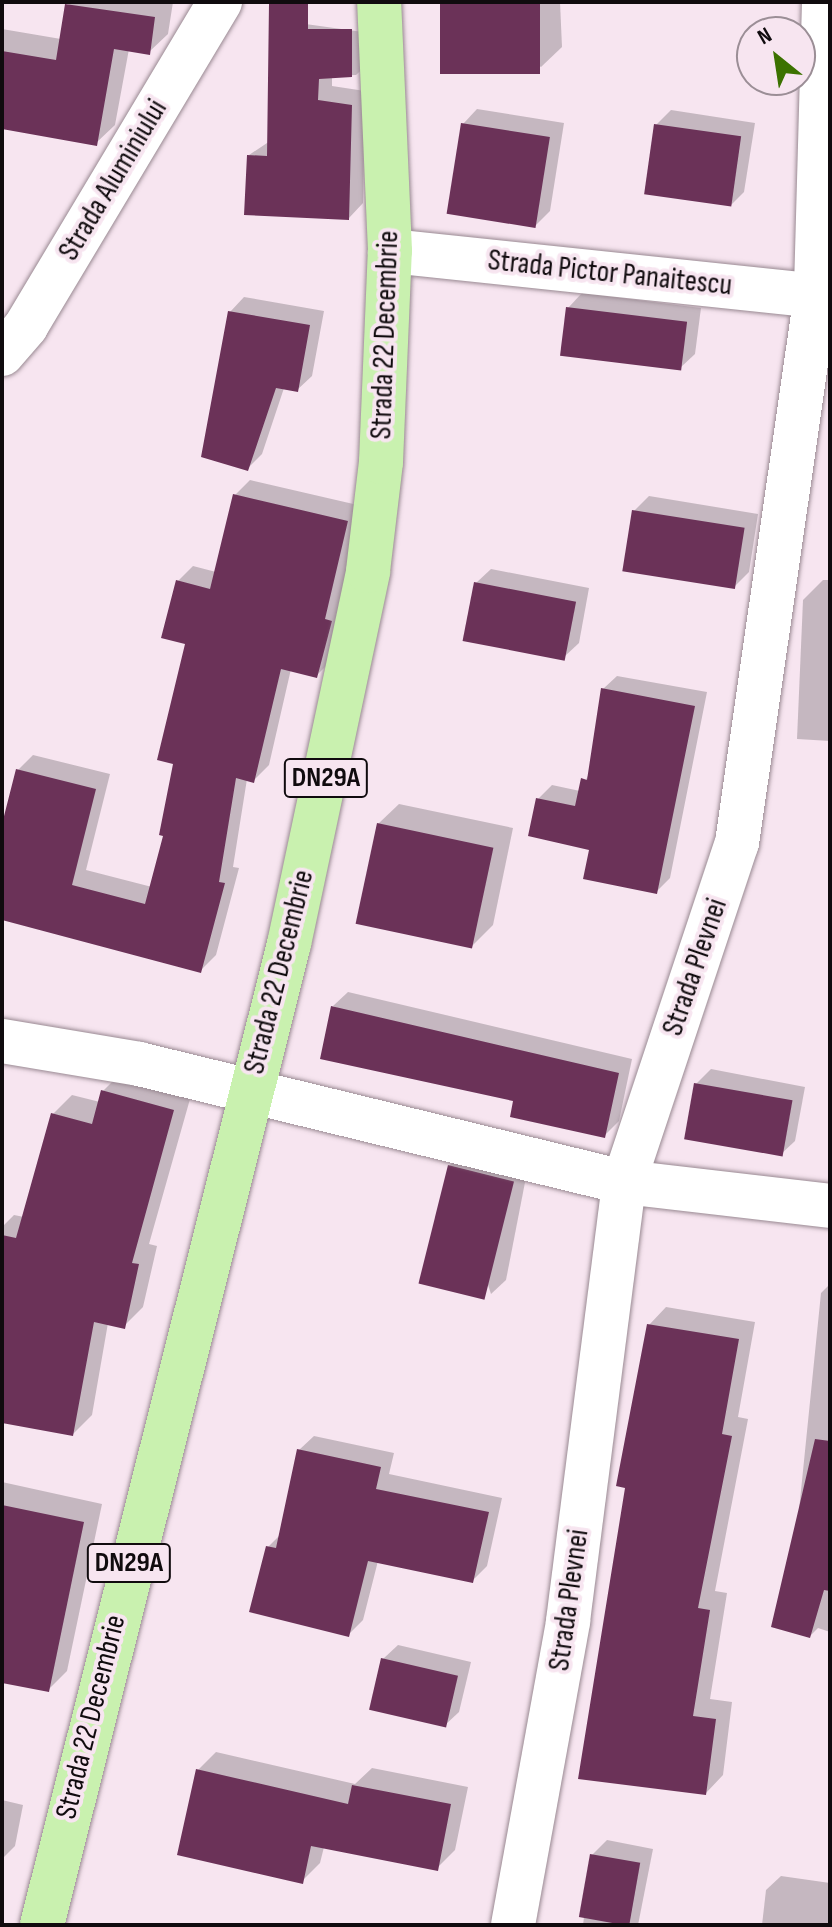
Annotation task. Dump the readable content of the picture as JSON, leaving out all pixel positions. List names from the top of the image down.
{
  "streets": {
    "main road": ["Strada 22 Decembrie", "DN29A"],
    "street": ["Strada Aluminiului", "Strada Pictor Panaitescu", "Strada Plevnei"]
  },
  "crossings": [
    ["Strada Pictor Panaitescu", "Strada 22 Decembrie"],
    ["Strada Pictor Panaitescu", "Strada Plevnei"]
  ],
  "north": "top left"
}
